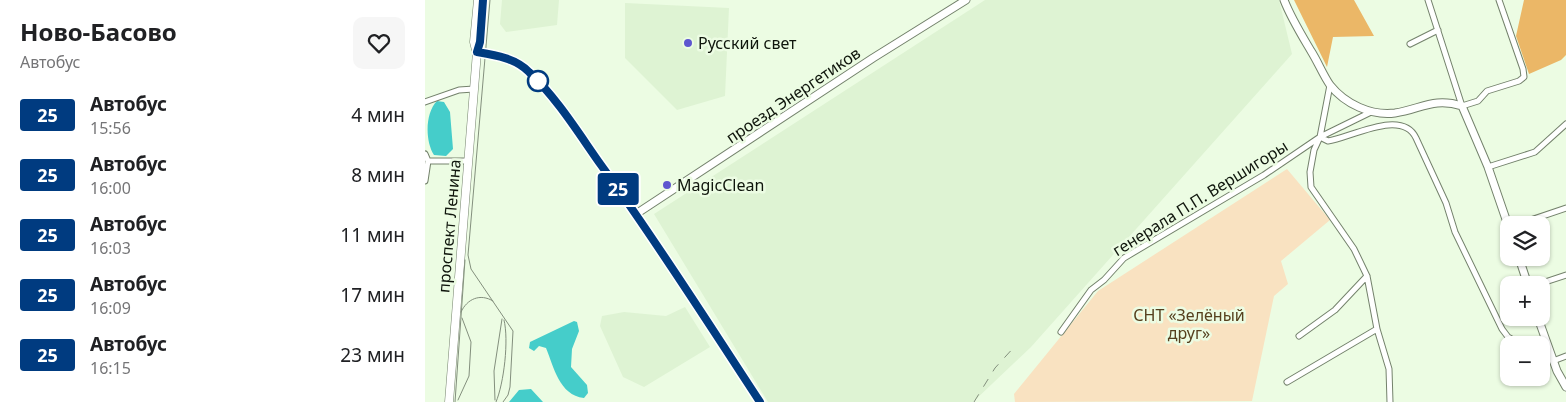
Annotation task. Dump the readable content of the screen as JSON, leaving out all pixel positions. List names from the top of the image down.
{
  "streets": {
    "main road": ["проспект Ленина"],
    "street": ["проезд Энергетиков", "генерала П.П. Вершигоры"]
  },
  "parks": ["СНТ «Зелёный друг»"],
  "places": ["Русский свет", "MagicClean"],
  "lines": ["bus line 25"],
  "page": {
    "heading": ["Ново-Басово", "Автобус"],
    "on_map": "25",
    "list": [
      {
        "mark": "25",
        "name": "Автобус",
        "note": "15:56",
        "value": "4 мин"
      },
      {
        "mark": "25",
        "name": "Автобус",
        "note": "16:00",
        "value": "8 мин"
      },
      {
        "mark": "25",
        "name": "Автобус",
        "note": "16:03",
        "value": "11 мин"
      },
      {
        "mark": "25",
        "name": "Автобус",
        "note": "16:09",
        "value": "17 мин"
      },
      {
        "mark": "25",
        "name": "Автобус",
        "note": "16:15",
        "value": "23 мин"
      }
    ],
    "map_buttons": ["+", "−"]
  }
}
